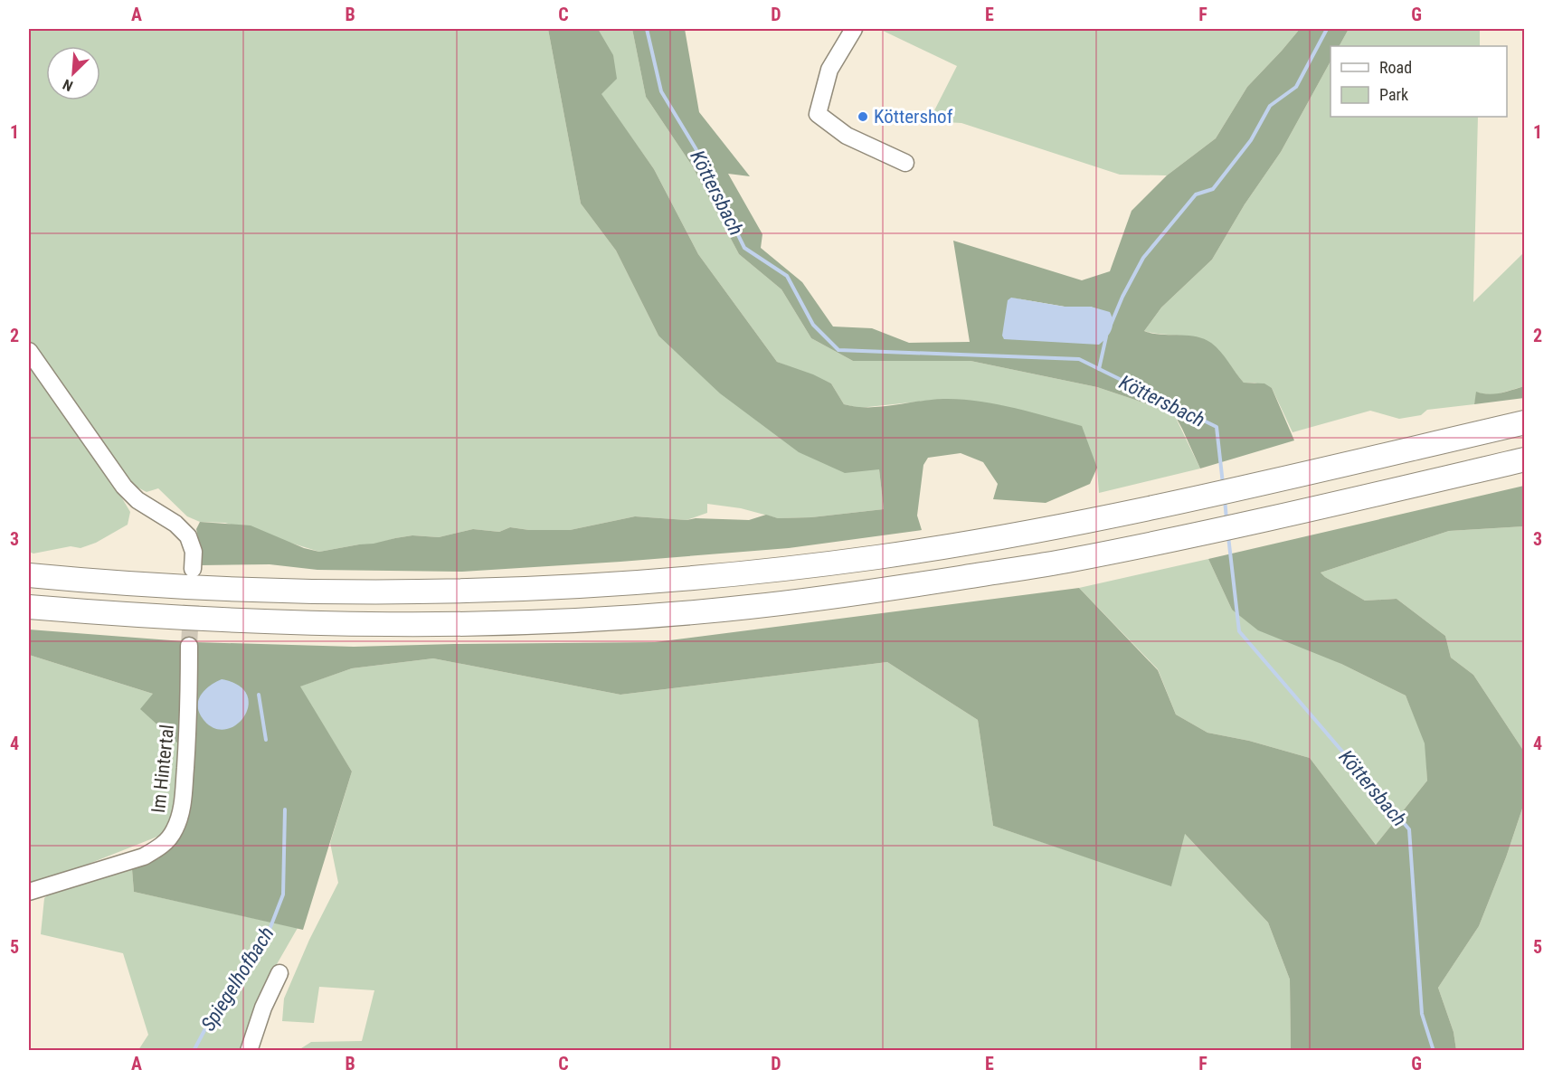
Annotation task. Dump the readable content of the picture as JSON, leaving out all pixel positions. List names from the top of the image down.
{
  "streets": {
    "street": ["Im Hintertal"]
  },
  "water": ["Köttersbach", "Spiegelhofbach"],
  "places": ["Köttershof"],
  "legend": ["Road", "Park"],
  "north": "bottom left",
  "grid": {
    "columns": [
      "A",
      "B",
      "C",
      "D",
      "E",
      "F",
      "G"
    ],
    "rows": [
      "1",
      "2",
      "3",
      "4",
      "5"
    ]
  }
}
